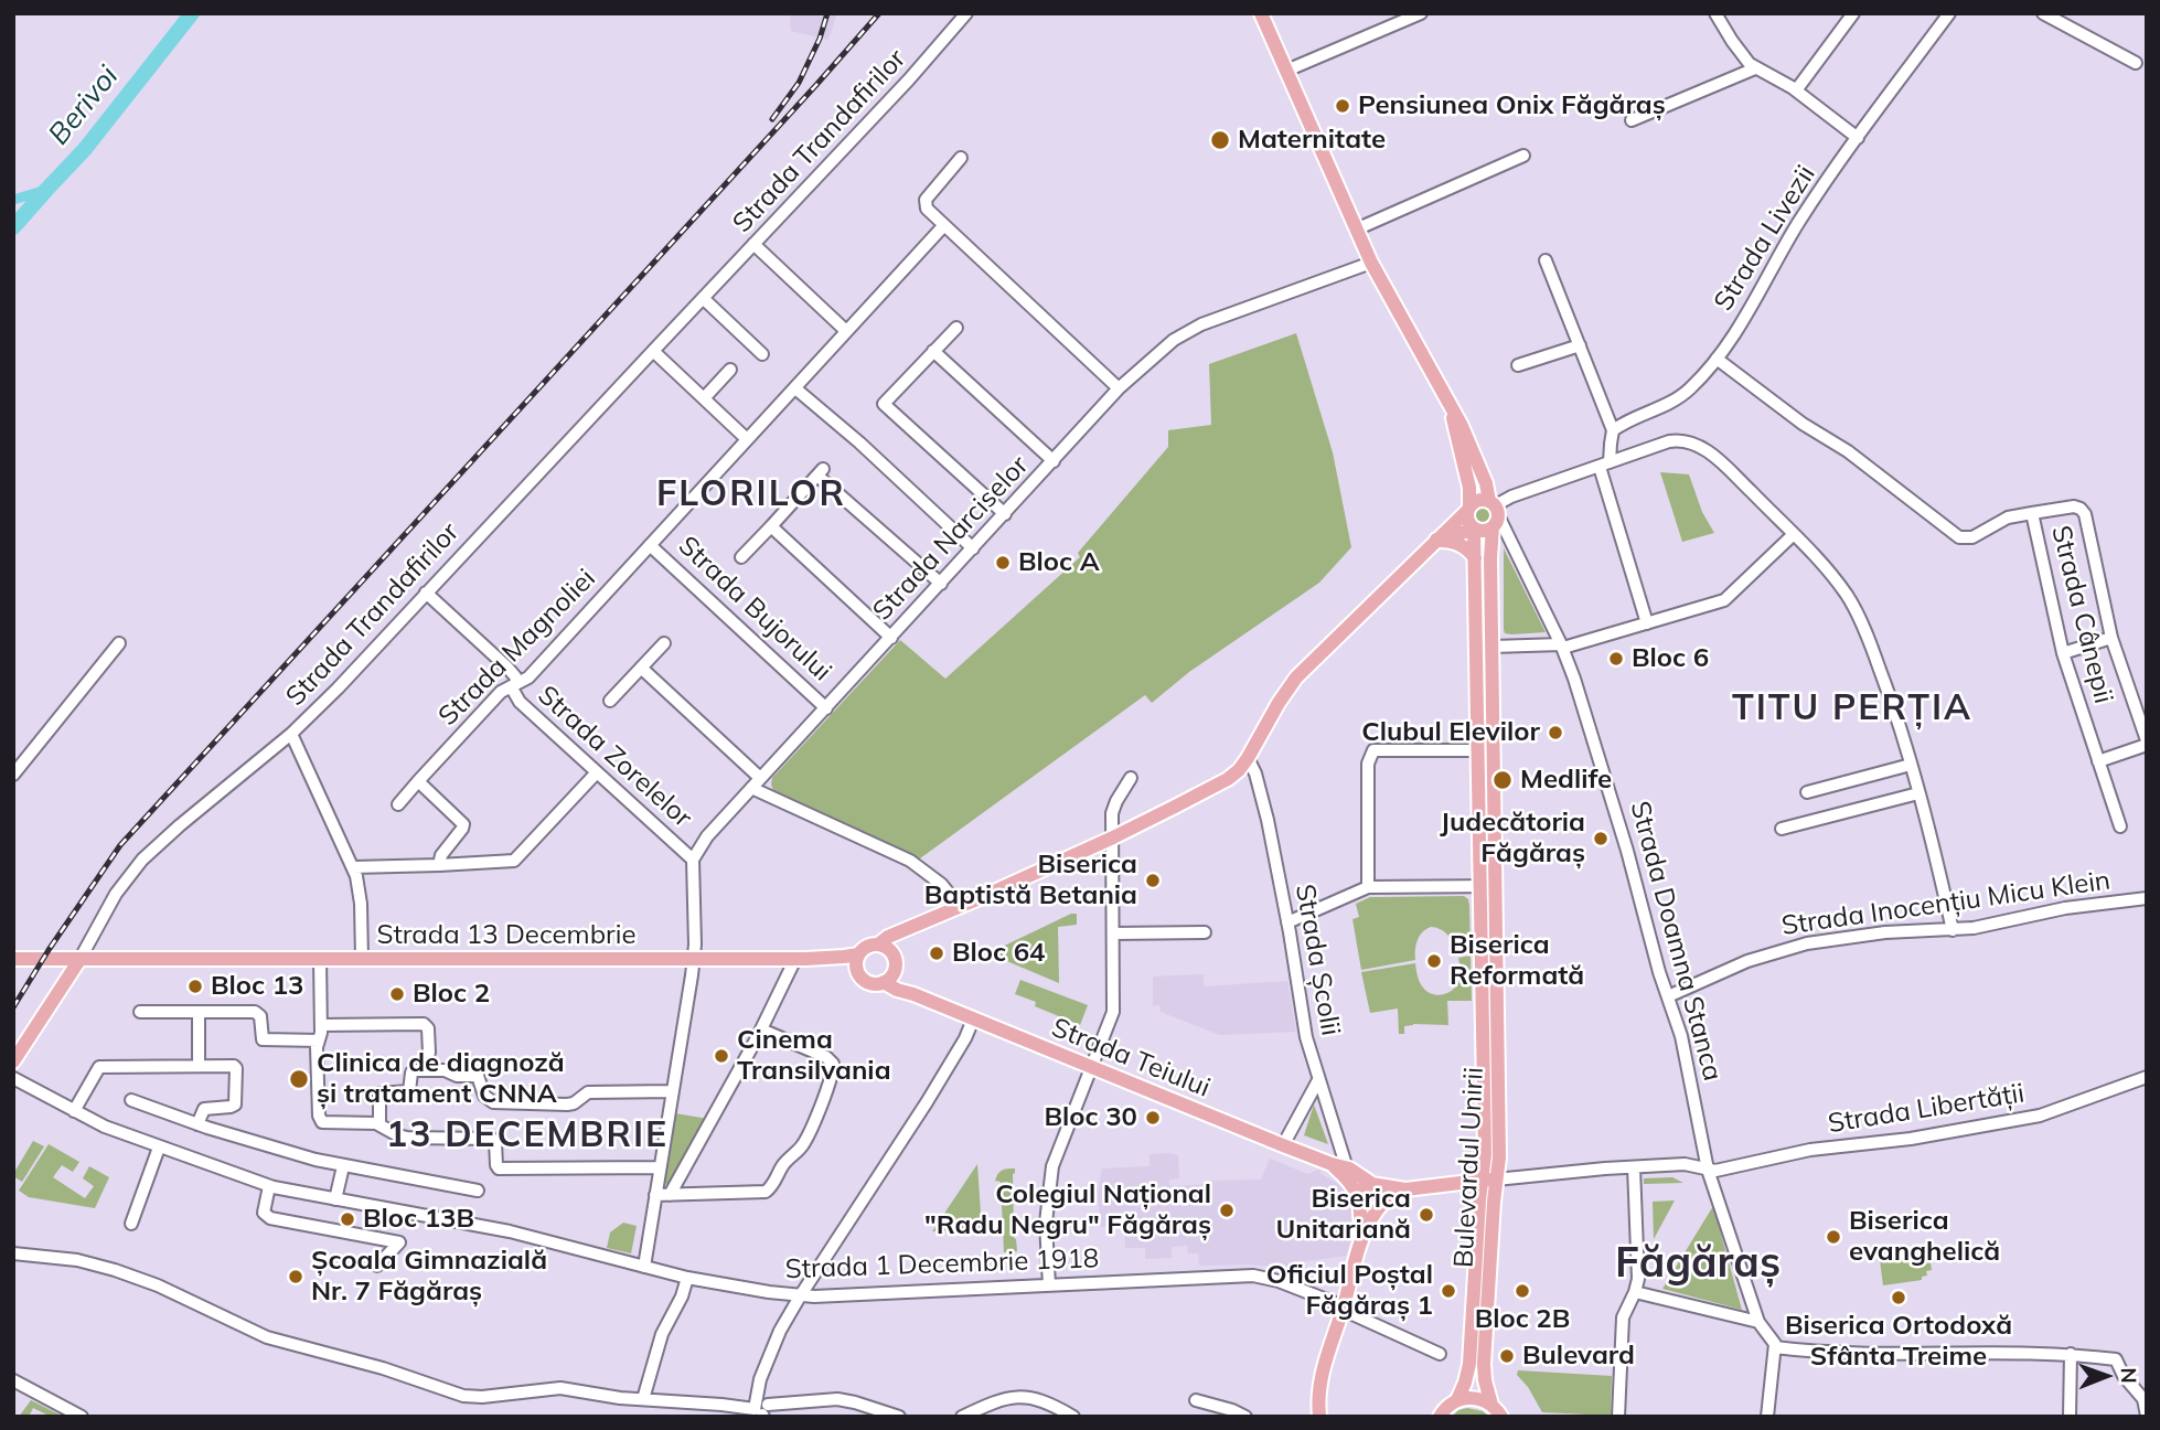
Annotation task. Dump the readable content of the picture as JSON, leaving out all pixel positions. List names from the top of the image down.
{
  "streets": {
    "main road": [
      "Strada 13 Decembrie",
      "Strada Doamna Stanca",
      "Strada Teiului",
      "Bulevardul Unirii"
    ],
    "street": [
      "Strada Trandafirilor",
      "Strada Livezii",
      "Strada Narciselor",
      "Strada Bujorului",
      "Strada Cânepii",
      "Strada Magnoliei",
      "Strada Zorelelor",
      "Strada Inocențiu Micu Klein",
      "Strada Școlii",
      "Strada Libertății",
      "Strada 1 Decembrie 1918"
    ]
  },
  "crossings": [
    ["Strada Trandafirilor", "Strada Zorelelor"],
    ["Strada Trandafirilor", "Strada 13 Decembrie"],
    ["Strada Narciselor", "Strada Bujorului"],
    ["Strada Narciselor", "Strada Zorelelor"],
    ["Strada Narciselor", "Strada Doamna Stanca"],
    ["Strada Bujorului", "Strada Magnoliei"],
    ["Strada Magnoliei", "Strada Zorelelor"],
    ["Strada Inocențiu Micu Klein", "Strada Doamna Stanca"],
    ["Strada 13 Decembrie", "Strada Teiului"],
    ["Strada Doamna Stanca", "Strada Libertății"],
    ["Strada Doamna Stanca", "Bulevardul Unirii"],
    ["Strada Libertății", "Bulevardul Unirii"]
  ],
  "districts": [
    "FLORILOR",
    "TITU PERȚIA",
    "13 DECEMBRIE",
    "Făgăraș"
  ],
  "water": ["Berivoi"],
  "places": [
    "Pensiunea Onix Făgăraș",
    "Maternitate",
    "Bloc A",
    "Bloc 6",
    "Clubul Elevilor",
    "Medlife",
    "Judecătoria Făgăraș",
    "Biserica Baptistă Betania",
    "Bloc 64",
    "Biserica Reformată",
    "Bloc 13",
    "Bloc 2",
    "Cinema Transilvania",
    "Clinica de diagnoză și tratament CNNA",
    "Bloc 30",
    "Colegiul Național \"Radu Negru\" Făgăraș",
    "Biserica Unitariană",
    "Bloc 13B",
    "Biserica evanghelică",
    "Școala Gimnazială Nr. 7 Făgăraș",
    "Oficiul Poștal Făgăraș 1",
    "Bloc 2B",
    "Biserica Ortodoxă Sfânta Treime",
    "Bulevard"
  ],
  "north": "right"
}
